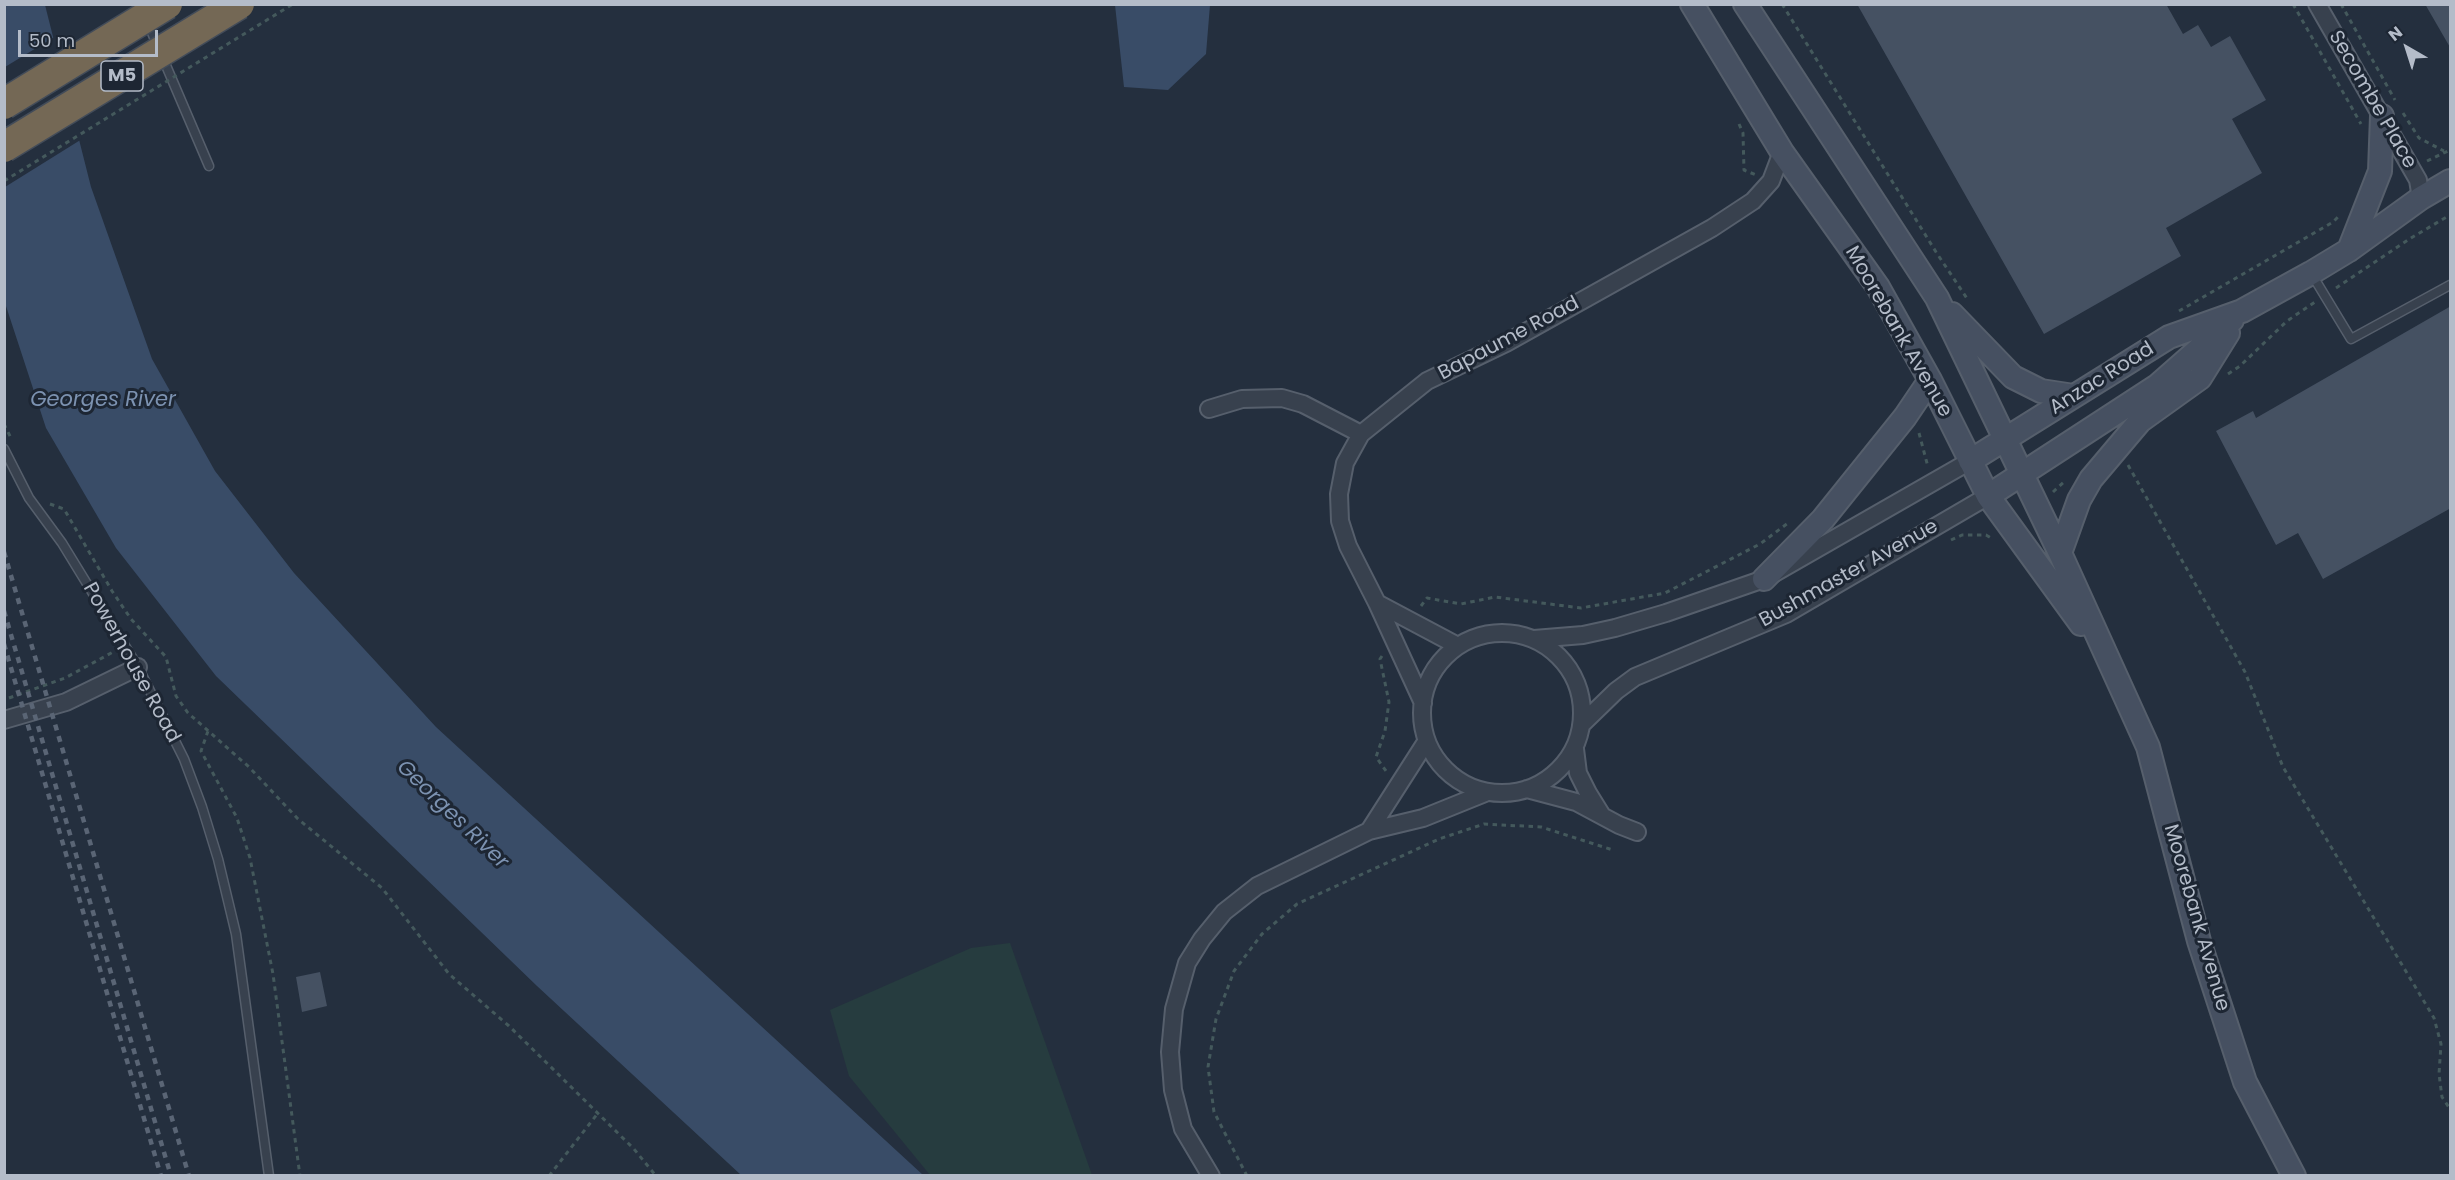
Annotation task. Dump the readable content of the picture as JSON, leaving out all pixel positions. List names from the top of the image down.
{
  "streets": {
    "highway": ["M5"],
    "main road": ["Moorebank Avenue", "Anzac Road", "Bushmaster Avenue"],
    "street": ["Secombe Place", "Bapaume Road"],
    "lane": ["Powerhouse Road"]
  },
  "crossings": [
    ["Secombe Place", "Anzac Road"],
    ["Moorebank Avenue", "Bapaume Road"],
    ["Moorebank Avenue", "Anzac Road"],
    ["Moorebank Avenue", "Bushmaster Avenue"],
    ["Anzac Road", "Bushmaster Avenue"]
  ],
  "water": ["Georges River"],
  "scale_bar": "50 m",
  "north": "top left"
}
